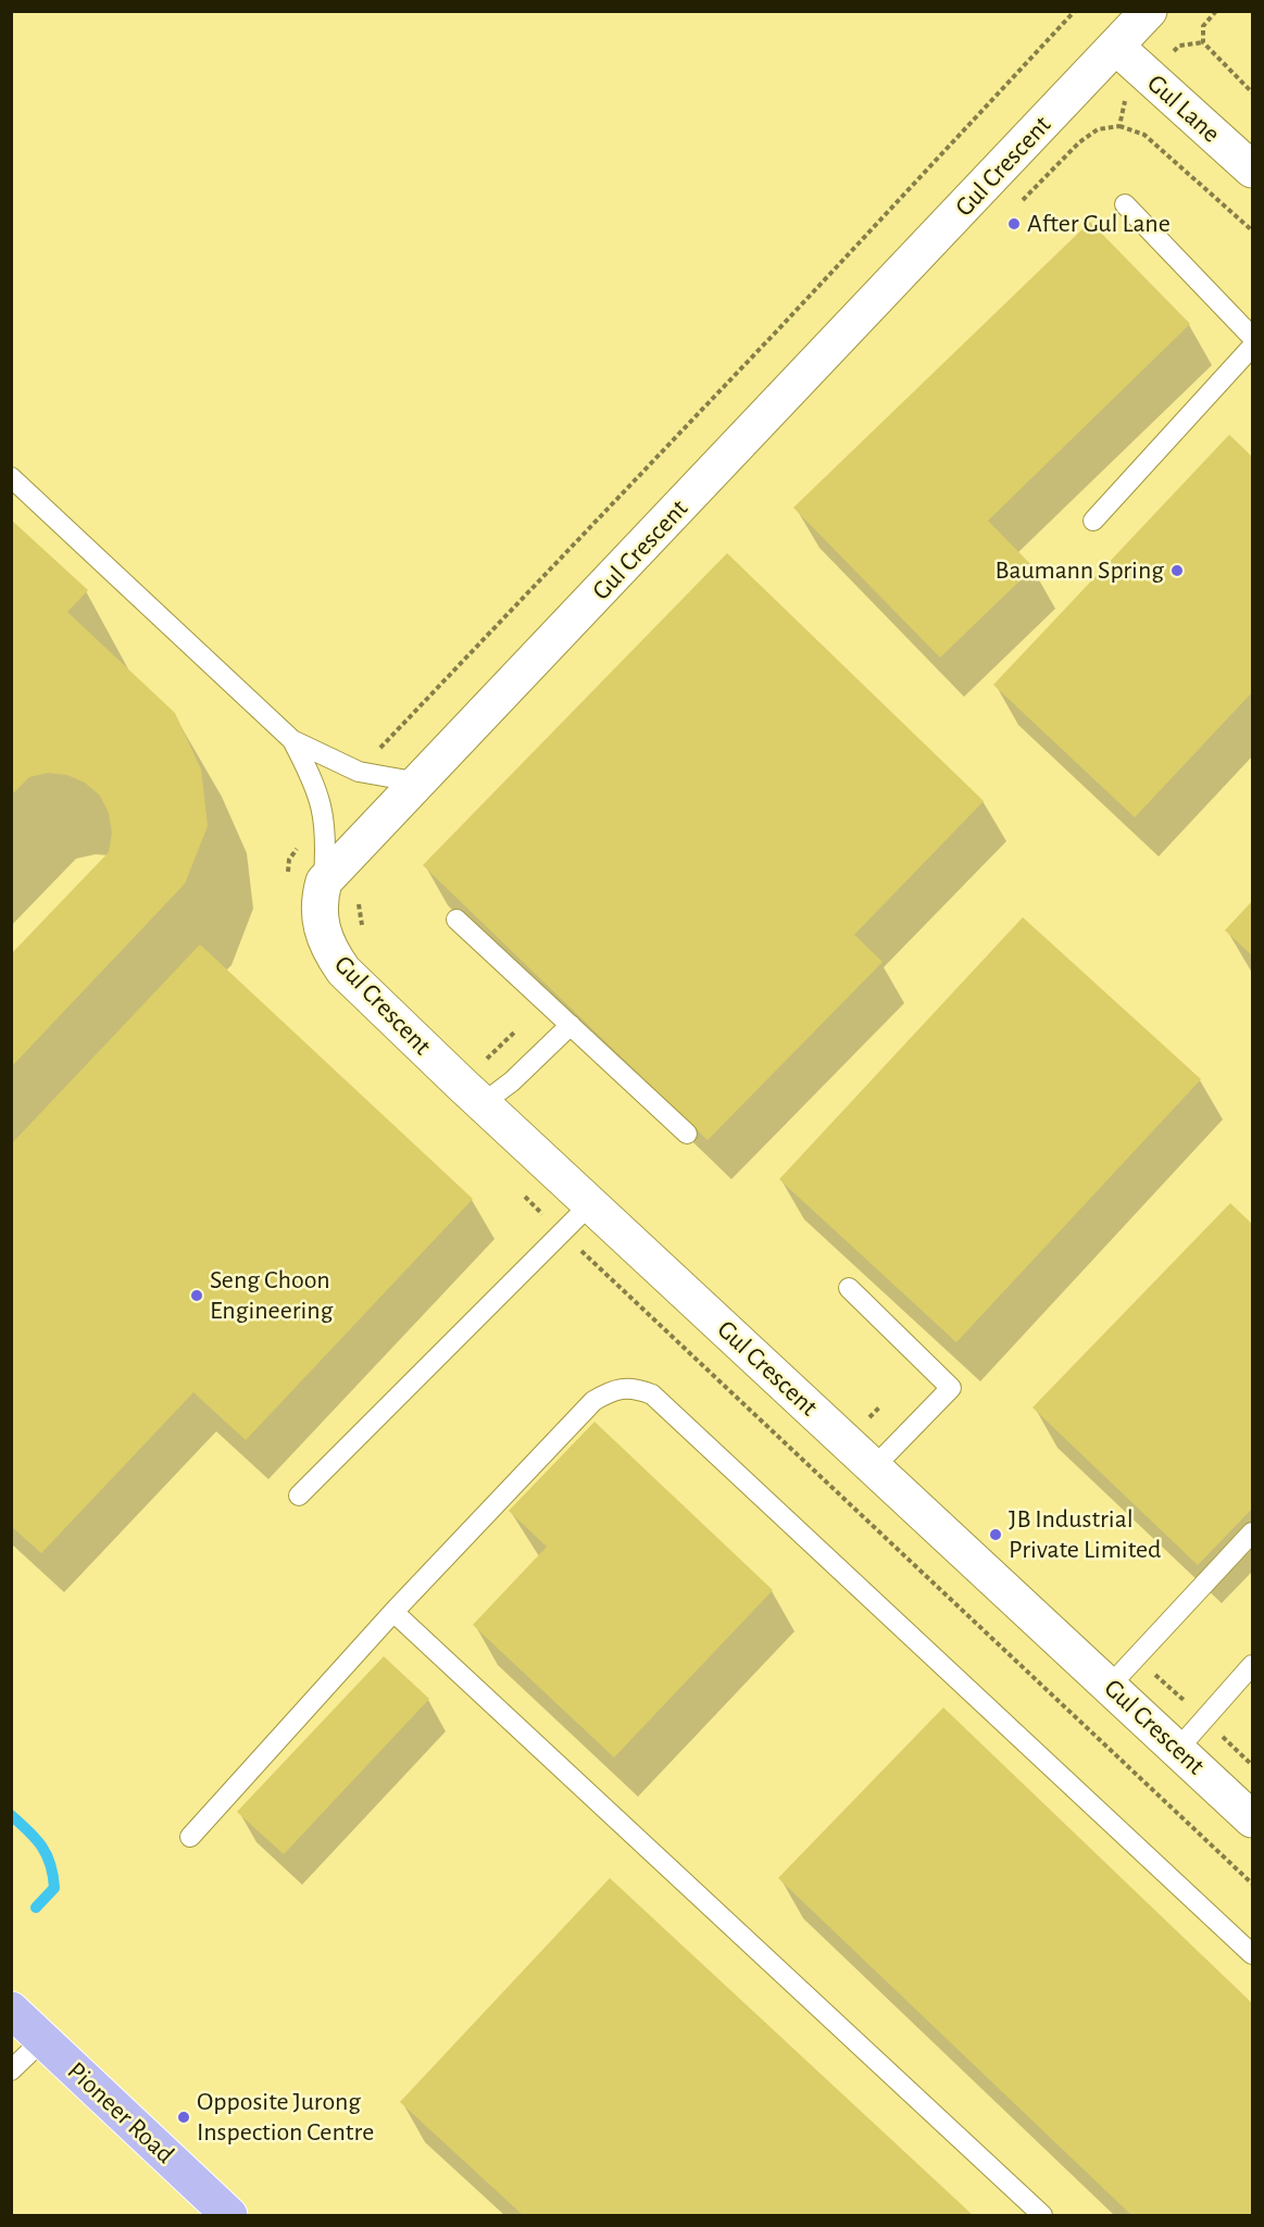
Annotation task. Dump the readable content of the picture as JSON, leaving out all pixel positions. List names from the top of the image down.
{
  "streets": {
    "main road": ["Pioneer Road"],
    "street": ["Gul Lane", "Gul Crescent"]
  },
  "crossings": [
    ["Gul Lane", "Gul Crescent"]
  ],
  "places": [
    "After Gul Lane",
    "Baumann Spring",
    "Seng Choon Engineering",
    "JB Industrial Private Limited",
    "Opposite Jurong Inspection Centre"
  ]
}
